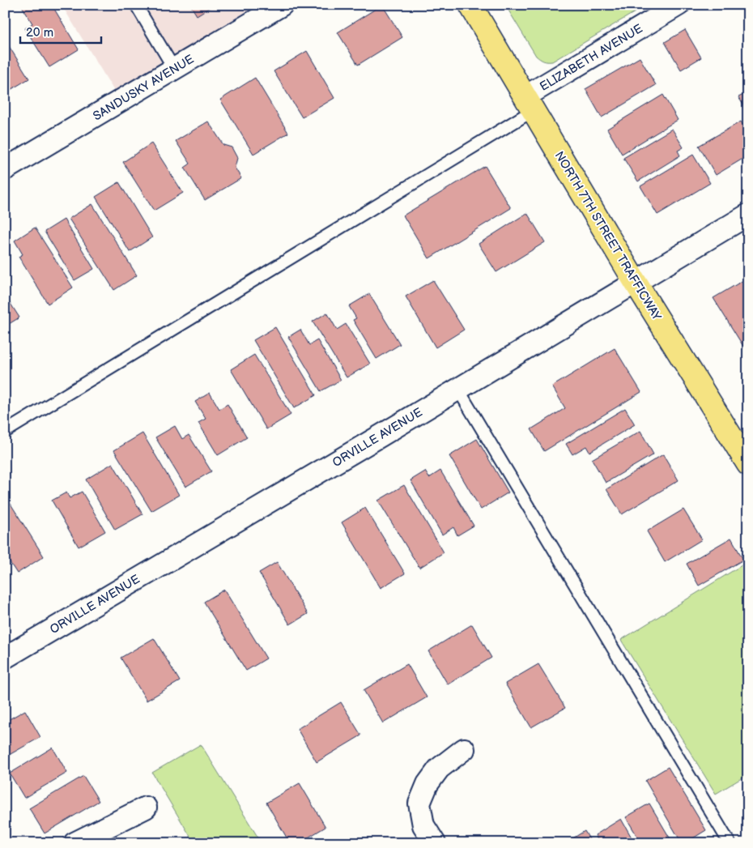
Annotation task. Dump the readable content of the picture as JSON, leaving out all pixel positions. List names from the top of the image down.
{
  "streets": {
    "main road": ["NORTH 7TH STREET TRAFFICWAY"],
    "street": ["ELIZABETH AVENUE", "SANDUSKY AVENUE", "ORVILLE AVENUE"]
  },
  "crossings": [
    ["ELIZABETH AVENUE", "NORTH 7TH STREET TRAFFICWAY"],
    ["NORTH 7TH STREET TRAFFICWAY", "ORVILLE AVENUE"]
  ],
  "scale_bar": "20 m"
}
